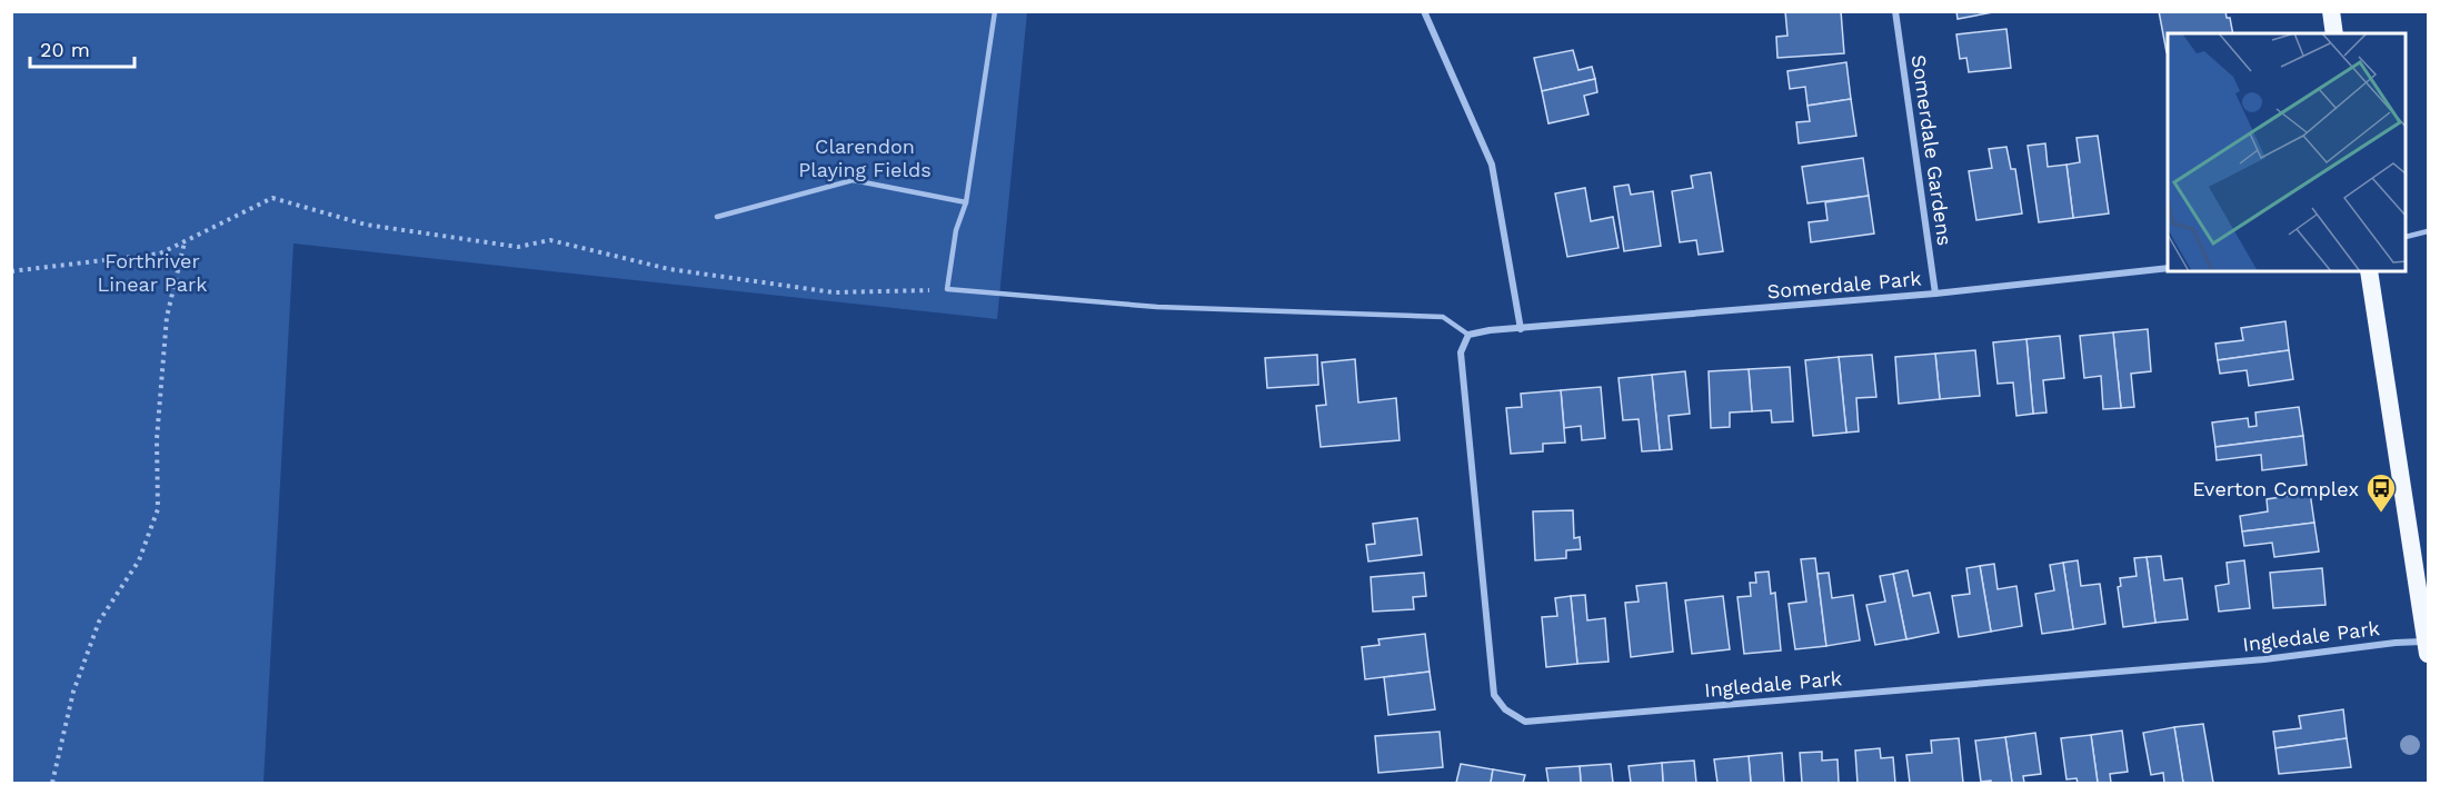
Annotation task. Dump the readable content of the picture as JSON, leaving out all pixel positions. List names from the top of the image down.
{
  "streets": {
    "street": ["Somerdale Gardens", "Somerdale Park", "Ingledale Park"]
  },
  "crossings": [
    ["Somerdale Gardens", "Somerdale Park"],
    ["Somerdale Park", "Ingledale Park"]
  ],
  "parks": ["Clarendon Playing Fields", "Forthriver Linear Park"],
  "places": {
    "bus stop": ["Everton Complex"]
  },
  "scale_bar": "20 m"
}
